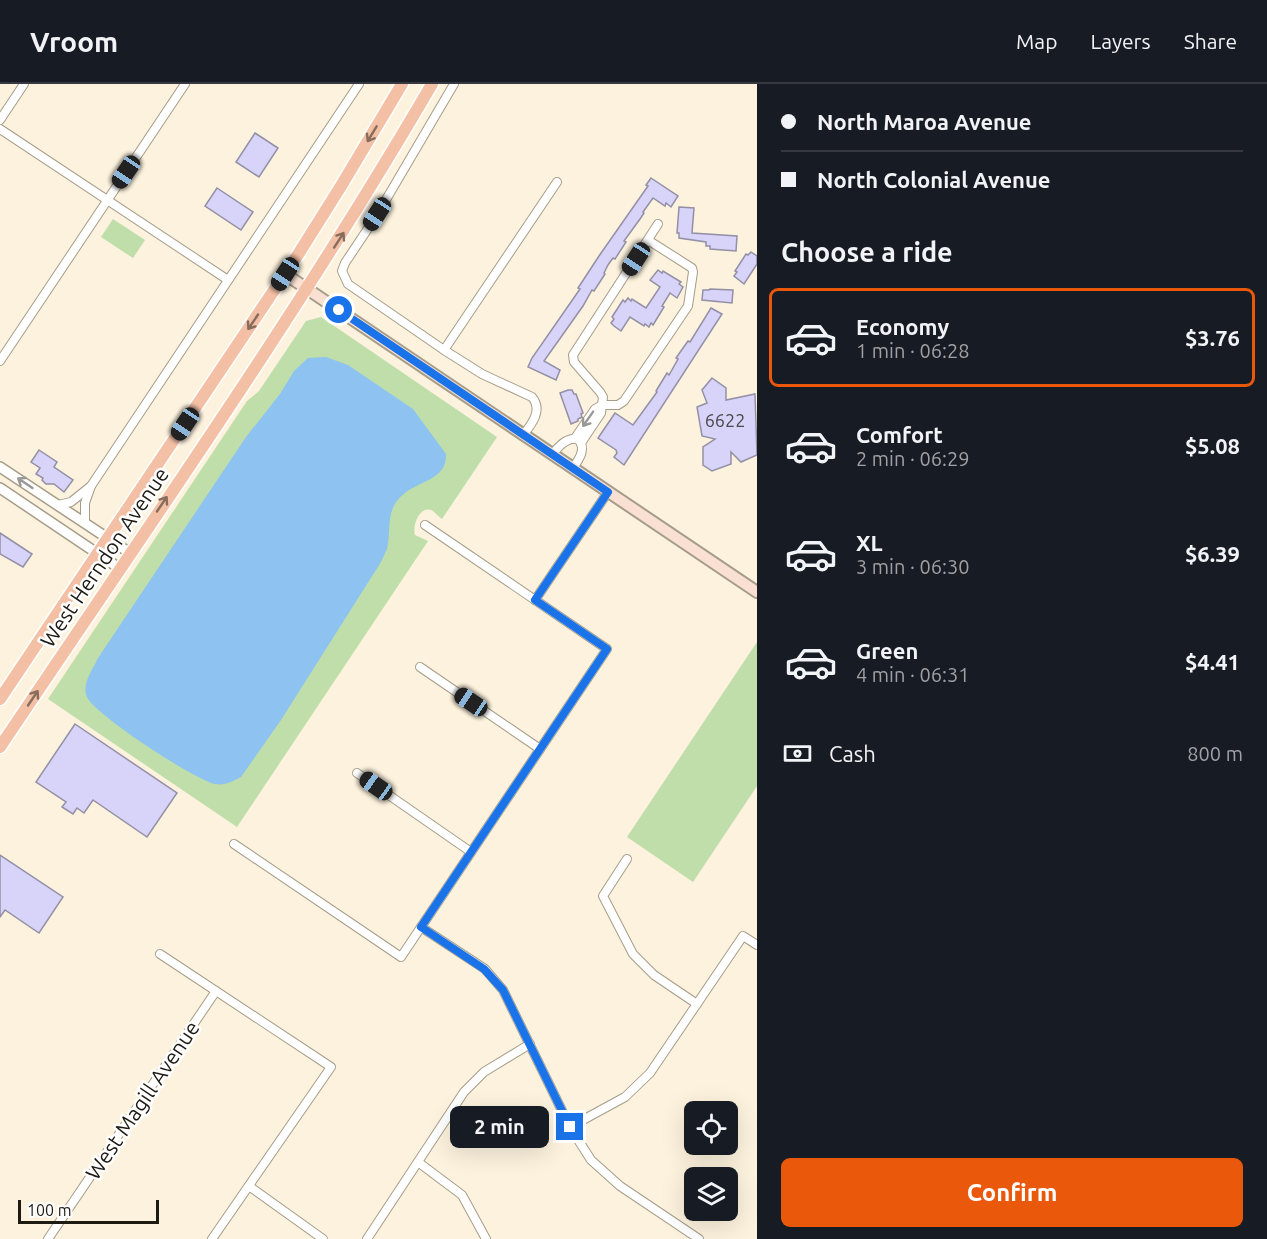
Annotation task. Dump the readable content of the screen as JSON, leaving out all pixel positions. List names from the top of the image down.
{
  "streets": {
    "main road": ["West Herndon Avenue"],
    "street": ["West Magill Avenue"]
  },
  "house_numbers": ["6622"],
  "scale_bar": "100 m",
  "page": {
    "header": "Vroom",
    "nav": ["Map", "Layers", "Share"],
    "banner": ["North Maroa Avenue", "North Colonial Avenue"],
    "heading": "Choose a ride",
    "list": [
      {
        "name": "Economy",
        "note": "1 min · 06:28",
        "value": "$3.76"
      },
      {
        "name": "Comfort",
        "note": "2 min · 06:29",
        "value": "$5.08"
      },
      {
        "name": "XL",
        "note": "3 min · 06:30",
        "value": "$6.39"
      },
      {
        "name": "Green",
        "note": "4 min · 06:31",
        "value": "$4.41"
      }
    ],
    "pay": ["Cash", "800 m"],
    "bubble": "2 min",
    "buttons": "Confirm",
    "scale": "100 m"
  }
}
